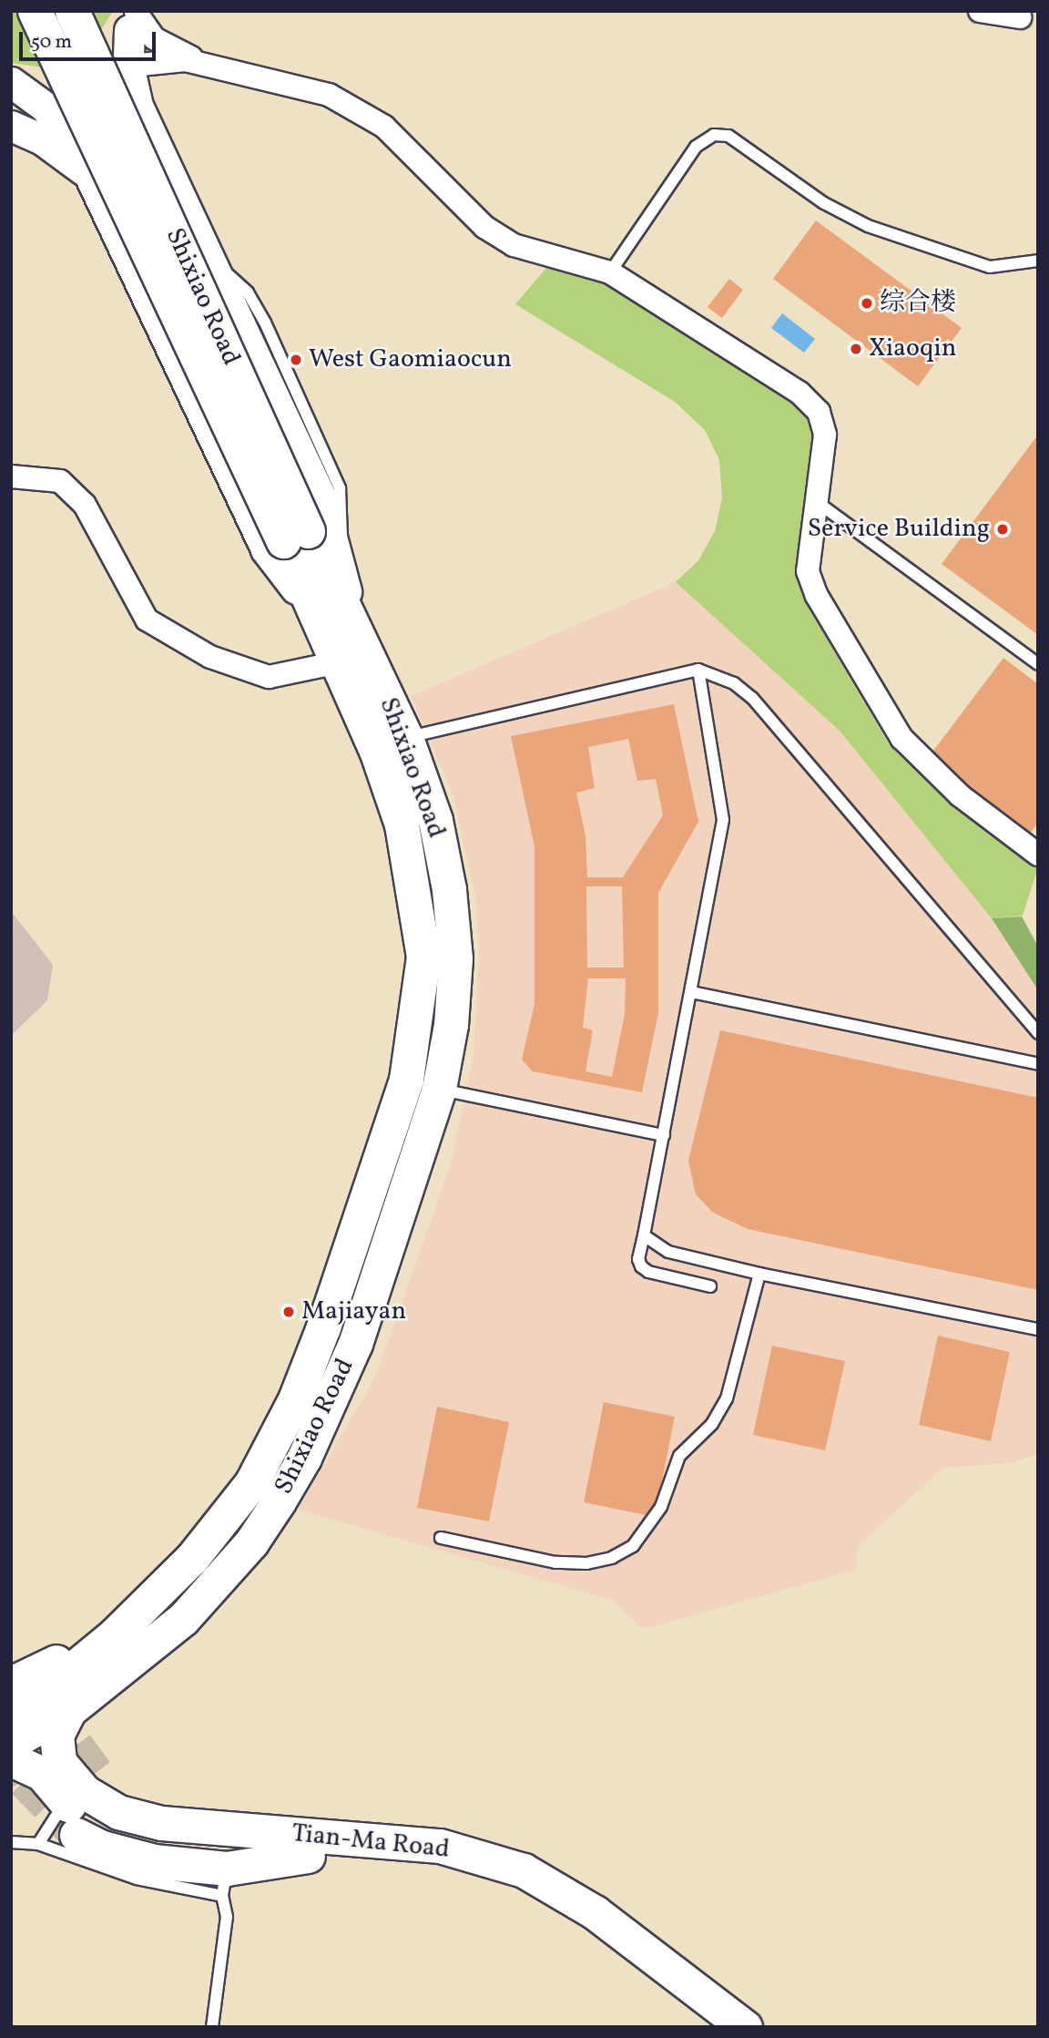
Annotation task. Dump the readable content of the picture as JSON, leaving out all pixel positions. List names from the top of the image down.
{
  "streets": {
    "main road": ["Shixiao Road", "Tian-Ma Road"]
  },
  "crossings": [
    ["Shixiao Road", "Tian-Ma Road"]
  ],
  "places": [
    "综合楼",
    "Xiaoqin",
    "West Gaomiaocun",
    "Service Building",
    "Majiayan"
  ],
  "scale_bar": "50 m"
}
